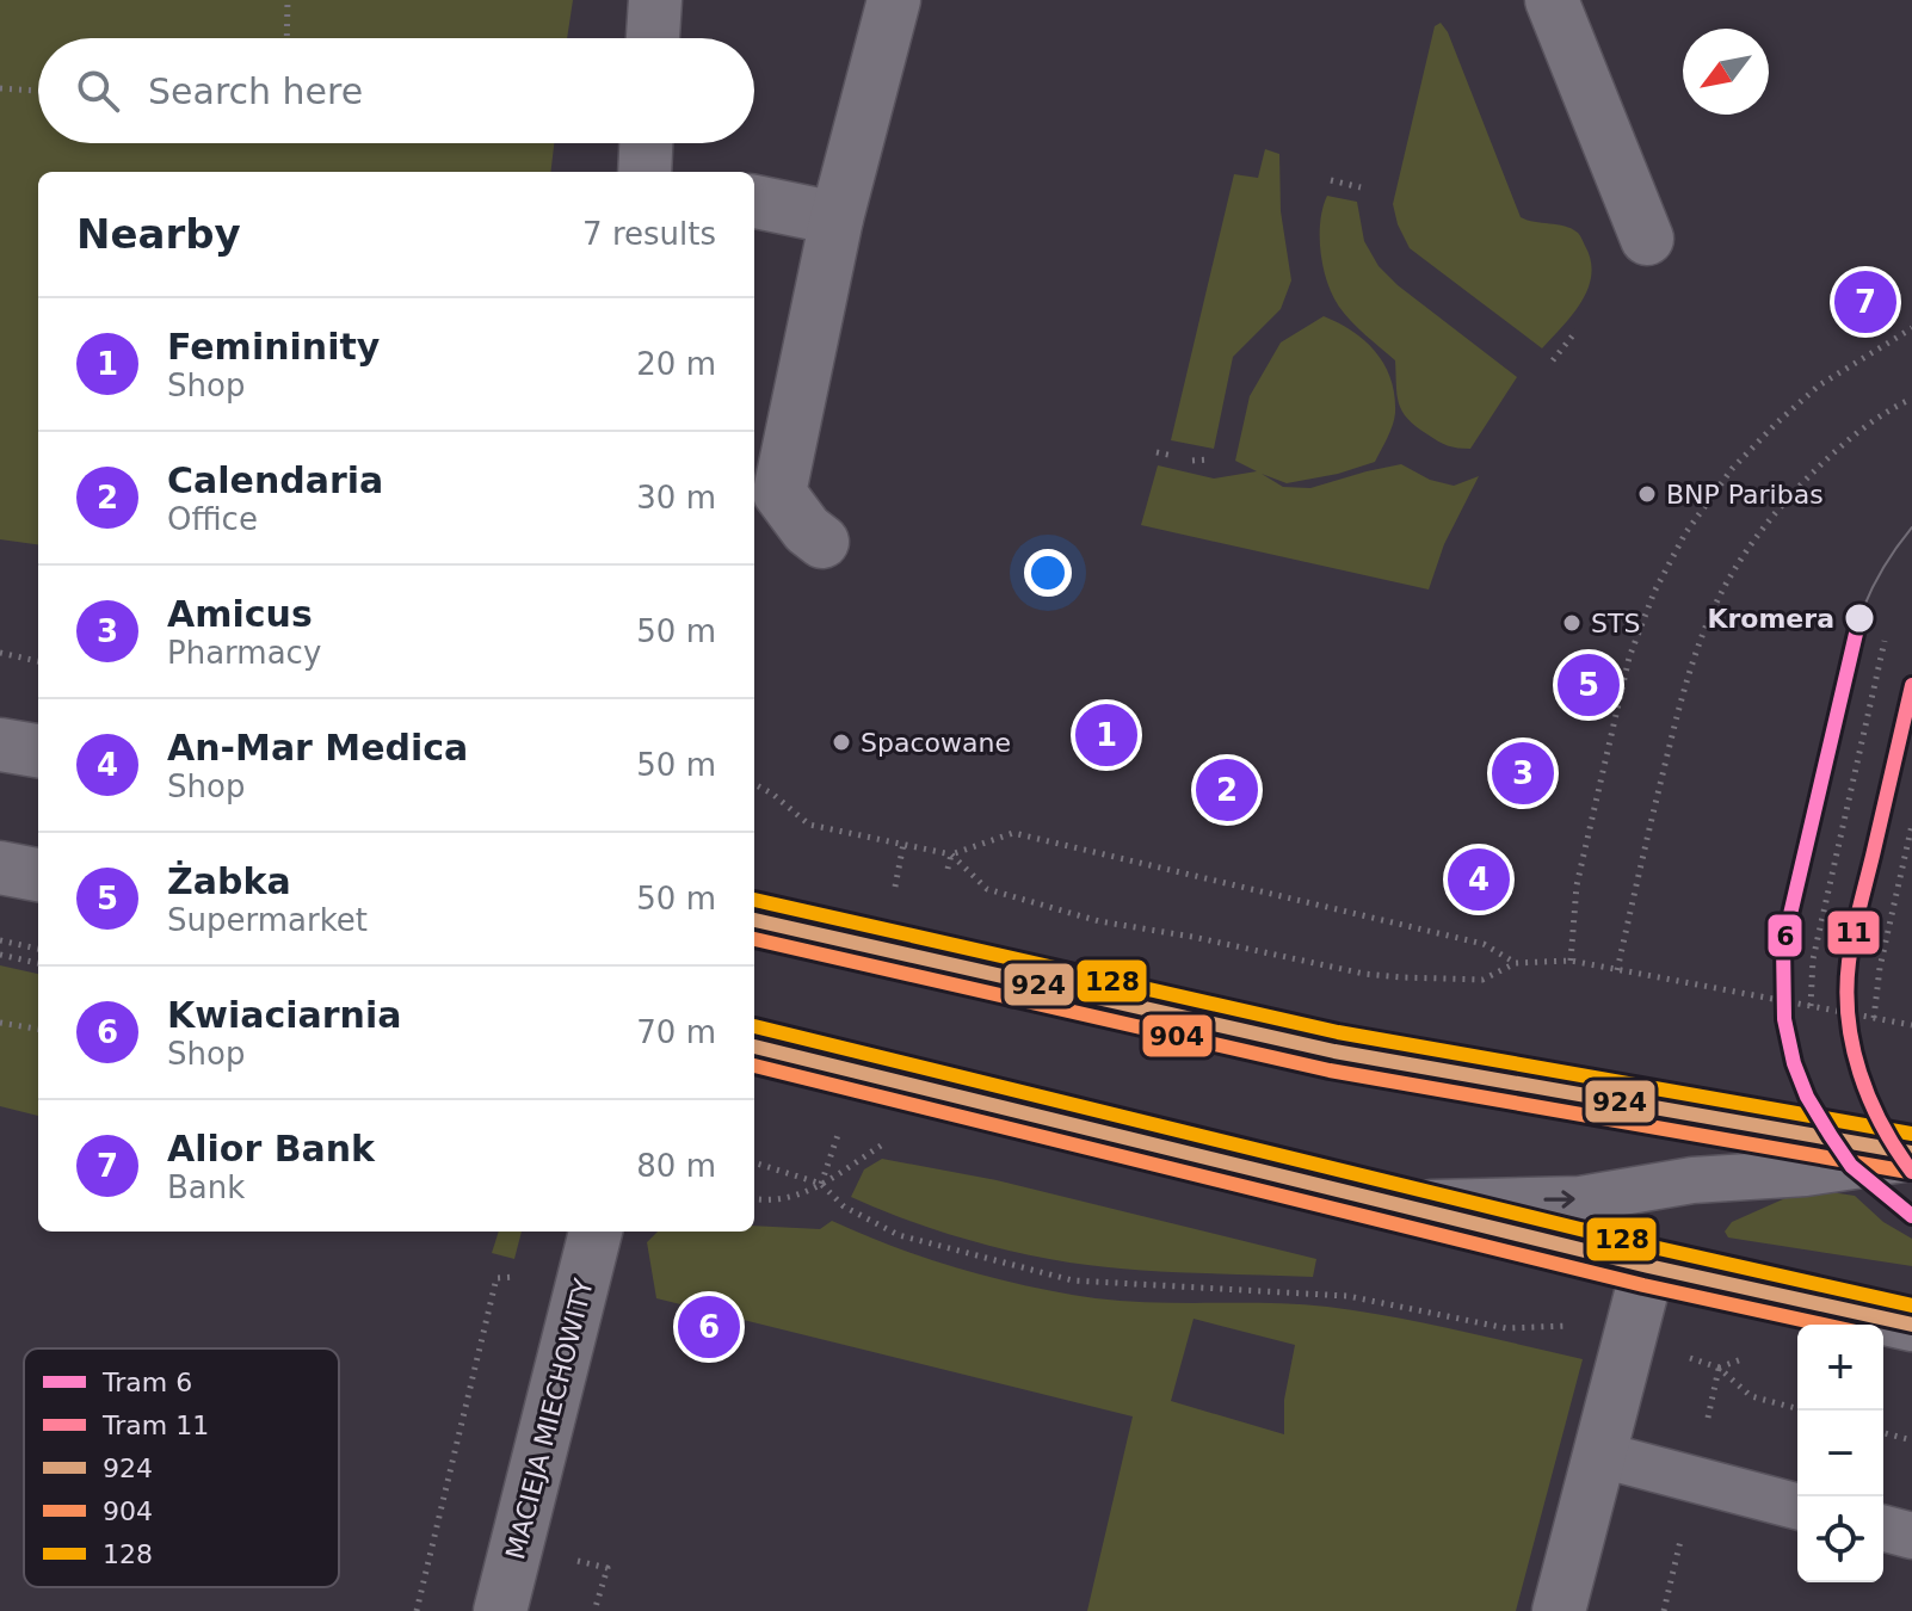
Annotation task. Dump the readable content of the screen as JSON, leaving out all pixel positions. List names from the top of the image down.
{
  "streets": {
    "main road": ["MACIEJA MIECHOWITY"]
  },
  "places": [
    "BNP Paribas",
    "Kromera",
    "STS",
    "Spacowane"
  ],
  "lines": [
    "tram line 6",
    "tram line 11",
    "transit line 128",
    "transit line 924",
    "transit line 904"
  ],
  "legend": [
    "Tram 6",
    "Tram 11",
    "924",
    "904",
    "128"
  ],
  "north": "bottom left",
  "page": {
    "search": "Search here",
    "heading": ["Nearby", "7 results"],
    "pins": [
      "7",
      "5",
      "1",
      "3",
      "2",
      "4",
      "6"
    ],
    "list": [
      {
        "mark": "1",
        "name": "Femininity",
        "note": "Shop",
        "value": "20 m"
      },
      {
        "mark": "2",
        "name": "Calendaria",
        "note": "Office",
        "value": "30 m"
      },
      {
        "mark": "3",
        "name": "Amicus",
        "note": "Pharmacy",
        "value": "50 m"
      },
      {
        "mark": "4",
        "name": "An-Mar Medica",
        "note": "Shop",
        "value": "50 m"
      },
      {
        "mark": "5",
        "name": "Żabka",
        "note": "Supermarket",
        "value": "50 m"
      },
      {
        "mark": "6",
        "name": "Kwiaciarnia",
        "note": "Shop",
        "value": "70 m"
      },
      {
        "mark": "7",
        "name": "Alior Bank",
        "note": "Bank",
        "value": "80 m"
      }
    ],
    "map_buttons": ["+", "−"]
  }
}
